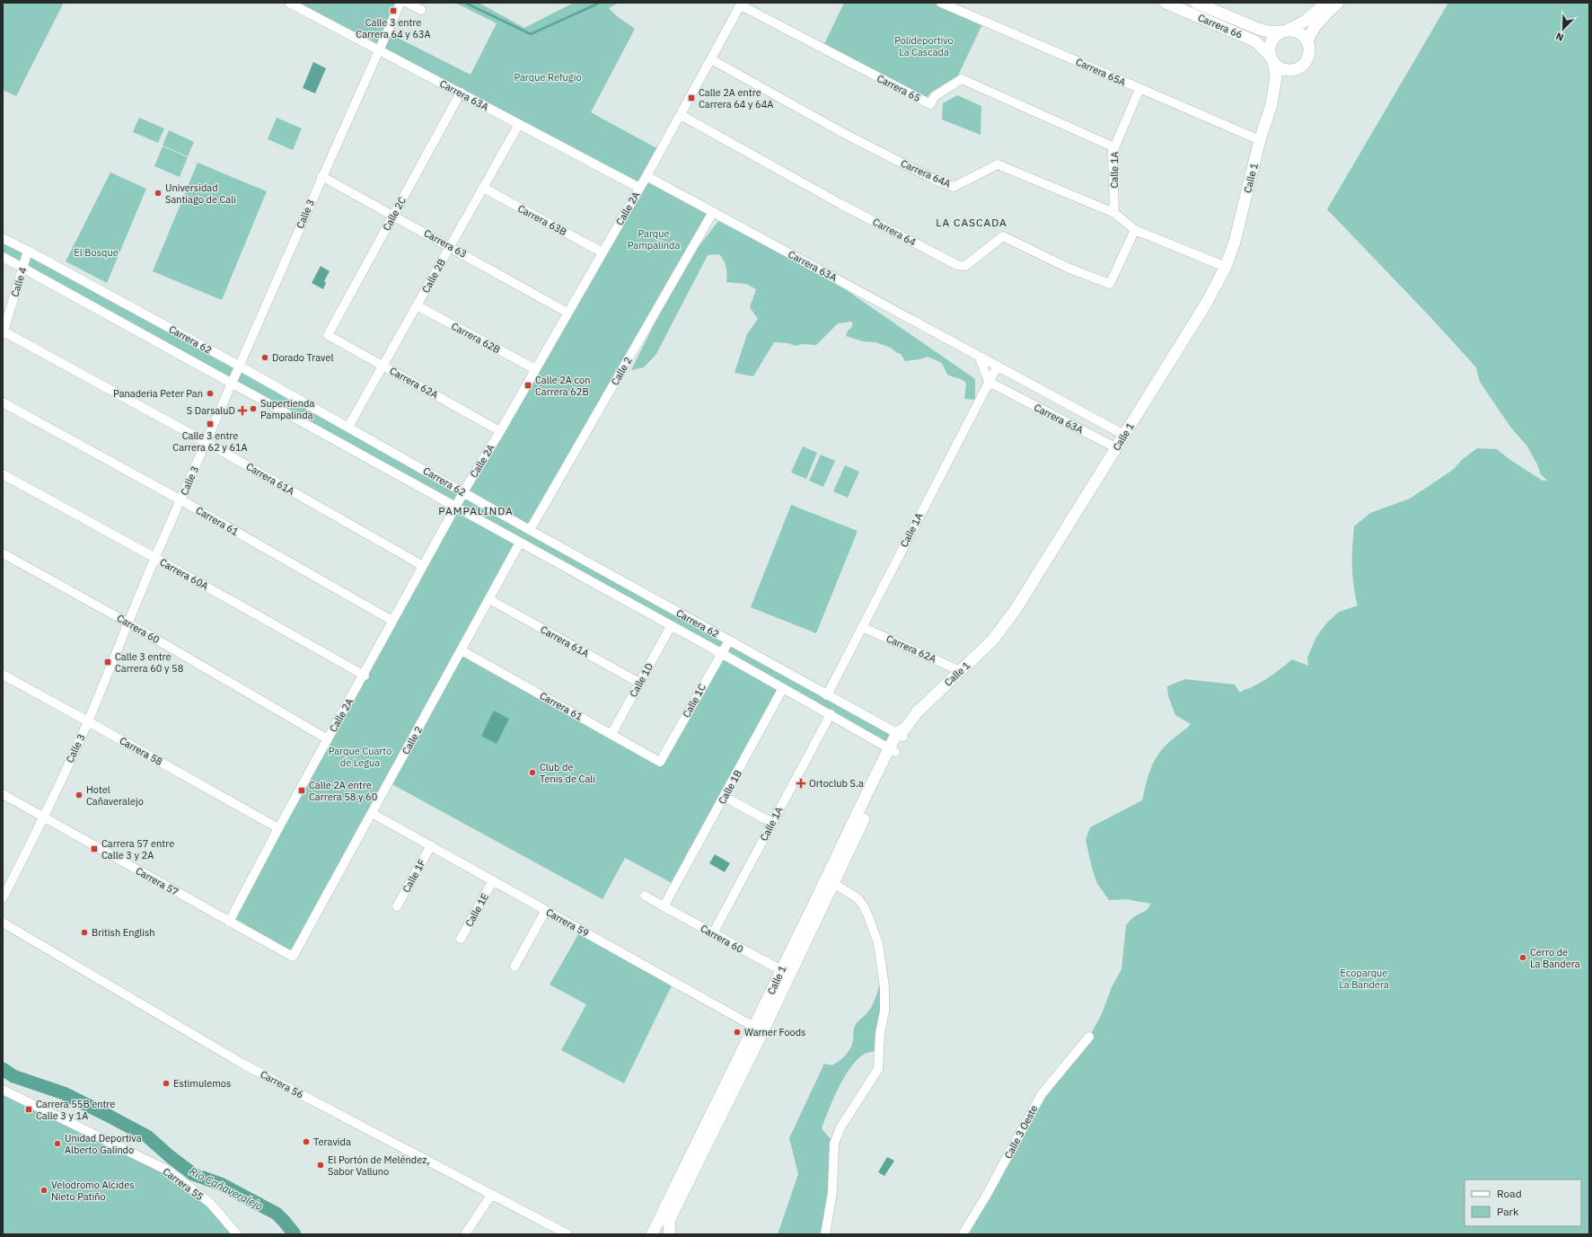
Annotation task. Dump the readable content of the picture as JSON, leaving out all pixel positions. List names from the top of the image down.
{
  "streets": {
    "main road": ["Carrera 66", "Calle 1"],
    "street": [
      "Carrera 65A",
      "Carrera 65",
      "Carrera 63A",
      "Calle 1A",
      "Carrera 64A",
      "Calle 2A",
      "Calle 3",
      "Calle 2C",
      "Carrera 63B",
      "Carrera 64",
      "Carrera 63",
      "Calle 2B",
      "Calle 4",
      "Carrera 62B",
      "Carrera 62",
      "Calle 2",
      "Carrera 62A",
      "Carrera 61A",
      "Carrera 61",
      "Carrera 60A",
      "Carrera 60",
      "Calle 1D",
      "Calle 1C",
      "Carrera 58",
      "Calle 1B",
      "Calle 1F",
      "Carrera 57",
      "Calle 1E",
      "Carrera 59",
      "Carrera 56",
      "Calle 3 Oeste",
      "Carrera 55"
    ]
  },
  "crossings": [
    ["Carrera 66", "Calle 1"],
    ["Carrera 65A", "Calle 1A"],
    ["Carrera 65A", "Calle 1"],
    ["Carrera 65", "Calle 1A"],
    ["Carrera 65", "Calle 2A"],
    ["Carrera 63A", "Calle 1A"],
    ["Carrera 63A", "Calle 1"],
    ["Carrera 63A", "Calle 2A"],
    ["Carrera 63A", "Calle 3"],
    ["Carrera 63A", "Calle 2C"],
    ["Carrera 63A", "Calle 2B"],
    ["Carrera 63A", "Calle 2"],
    ["Calle 1A", "Carrera 64A"],
    ["Calle 1A", "Carrera 62"],
    ["Calle 1A", "Carrera 62A"],
    ["Calle 1A", "Carrera 60"],
    ["Carrera 64A", "Calle 1"],
    ["Carrera 64A", "Calle 2A"],
    ["Carrera 64A", "Carrera 64"],
    ["Calle 1", "Carrera 62"],
    ["Calle 1", "Carrera 62A"],
    ["Calle 1", "Carrera 60"],
    ["Calle 1", "Carrera 59"],
    ["Calle 2A", "Carrera 63B"],
    ["Calle 2A", "Carrera 64"],
    ["Calle 2A", "Carrera 63"],
    ["Calle 2A", "Carrera 62B"],
    ["Calle 2A", "Carrera 62"],
    ["Calle 2A", "Carrera 62A"],
    ["Calle 2A", "Carrera 61A"],
    ["Calle 2A", "Carrera 61"],
    ["Calle 2A", "Carrera 60A"],
    ["Calle 2A", "Carrera 60"],
    ["Calle 2A", "Carrera 58"],
    ["Calle 2A", "Carrera 57"],
    ["Calle 3", "Carrera 63"],
    ["Calle 3", "Carrera 62"],
    ["Calle 3", "Carrera 61A"],
    ["Calle 3", "Carrera 61"],
    ["Calle 3", "Carrera 60A"],
    ["Calle 3", "Carrera 60"],
    ["Calle 3", "Carrera 58"],
    ["Calle 3", "Carrera 57"],
    ["Calle 2C", "Carrera 63"],
    ["Calle 2C", "Carrera 62A"],
    ["Carrera 63B", "Calle 2B"],
    ["Carrera 63", "Calle 2B"],
    ["Calle 2B", "Carrera 62B"],
    ["Calle 2B", "Carrera 62"],
    ["Calle 2B", "Carrera 62A"],
    ["Calle 4", "Carrera 62"],
    ["Calle 4", "Carrera 61A"],
    ["Carrera 62", "Calle 2"],
    ["Carrera 62", "Calle 1D"],
    ["Carrera 62", "Calle 1C"],
    ["Carrera 62", "Calle 1B"],
    ["Calle 2", "Carrera 61A"],
    ["Calle 2", "Carrera 61"],
    ["Calle 2", "Carrera 57"],
    ["Calle 2", "Carrera 59"],
    ["Carrera 61A", "Calle 1D"],
    ["Carrera 61", "Calle 1D"],
    ["Carrera 61", "Calle 1C"],
    ["Carrera 60", "Calle 1B"],
    ["Calle 1F", "Carrera 59"],
    ["Calle 1E", "Carrera 59"]
  ],
  "districts": ["LA CASCADA", "PAMPALINDA"],
  "water": ["Río Cañaveralejo"],
  "parks": [
    "Polideportivo La Cascada",
    "Parque Refugio",
    "Parque Pampalinda",
    "El Bosque",
    "Parque Cuarto de Legua",
    "Ecoparque La Bandera"
  ],
  "places": {
    "transit": [
      "Calle 3 entre Carrera 64 y 63A",
      "Calle 2A entre Carrera 64 y 64A",
      "Calle 2A con Carrera 62B",
      "Calle 3 entre Carrera 62 y 61A",
      "Calle 3 entre Carrera 60 y 58",
      "Calle 2A entre Carrera 58 y 60",
      "Carrera 57 entre Calle 3 y 2A",
      "Carrera 55B entre Calle 3 y 1A"
    ],
    "other": [
      "Universidad Santiago de Cali",
      "Dorado Travel",
      "Panaderia Peter Pan",
      "Supertienda Pampalinda",
      "Club de Tenis de Cali",
      "Hotel Cañaveralejo",
      "British English",
      "Cerro de La Bandera",
      "Warner Foods",
      "Estimulemos",
      "Teravida",
      "Unidad Deportiva Alberto Galindo",
      "El Portón de Meléndez, Sabor Valluno",
      "Velodromo Alcides Nieto Patiño"
    ],
    "health": ["S DarsaluD", "Ortoclub S.a"]
  },
  "legend": ["Road", "Park"],
  "north": "bottom left"
}
